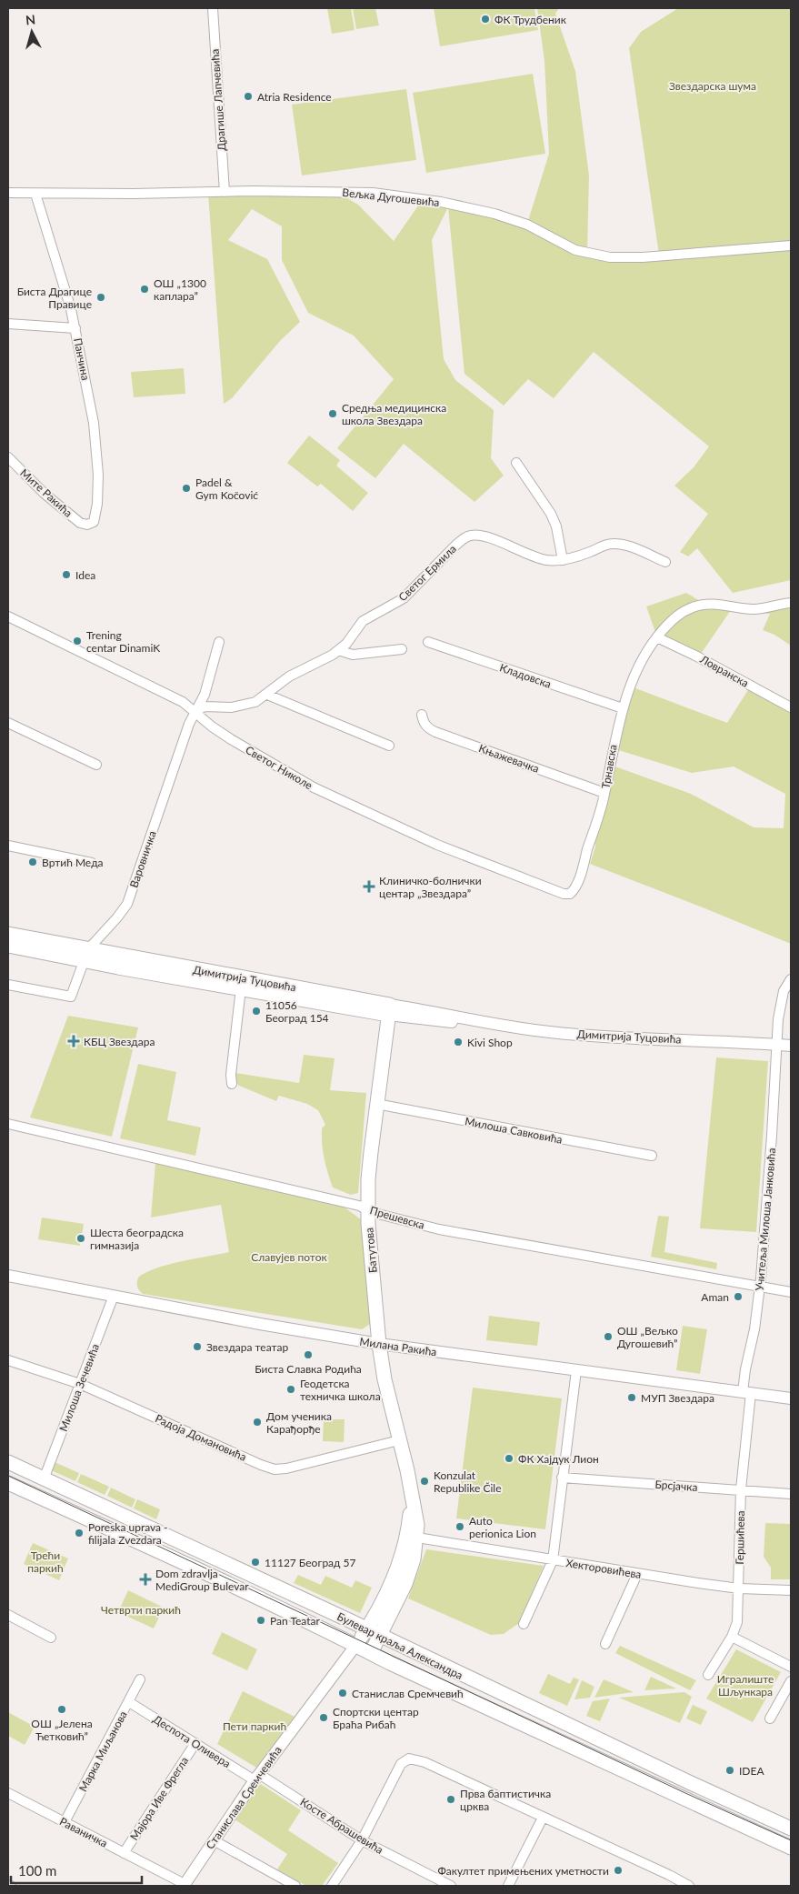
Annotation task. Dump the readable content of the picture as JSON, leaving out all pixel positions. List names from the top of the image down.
{
  "streets": {
    "main road": ["Димитрија Туцовића", "Батутова", "Булевар краља Александра"],
    "street": [
      "Драгише Лапчевића",
      "Вељка Дугошевића",
      "Панчина",
      "Мите Ракића",
      "Светог Ермила",
      "Ловранска",
      "Кладовска",
      "Књажевачка",
      "Трнавска",
      "Светог Николе",
      "Варовничка",
      "Милоша Савковића",
      "Прешевска",
      "Учитеља Милоша Јанковића",
      "Милана Ракића",
      "Милоша Зечевића",
      "Радоја Домановића",
      "Брсјачка",
      "Гершићева",
      "Хекторовићева",
      "Деспота Оливера",
      "Марка Миљанова",
      "Станислава Сремчевића",
      "Мајора Иве Фрегла",
      "Косте Абрашевића",
      "Раваничка"
    ]
  },
  "crossings": [
    ["Драгише Лапчевића", "Вељка Дугошевића"],
    ["Вељка Дугошевића", "Панчина"],
    ["Панчина", "Мите Ракића"],
    ["Светог Ермила", "Светог Николе"],
    ["Светог Ермила", "Варовничка"],
    ["Ловранска", "Трнавска"],
    ["Кладовска", "Трнавска"],
    ["Књажевачка", "Трнавска"],
    ["Трнавска", "Светог Николе"],
    ["Светог Николе", "Варовничка"],
    ["Варовничка", "Димитрија Туцовића"],
    ["Димитрија Туцовића", "Учитеља Милоша Јанковића"],
    ["Димитрија Туцовића", "Батутова"],
    ["Милоша Савковића", "Батутова"],
    ["Прешевска", "Учитеља Милоша Јанковића"],
    ["Прешевска", "Батутова"],
    ["Учитеља Милоша Јанковића", "Милана Ракића"],
    ["Учитеља Милоша Јанковића", "Гершићева"],
    ["Батутова", "Милана Ракића"],
    ["Батутова", "Радоја Домановића"],
    ["Батутова", "Хекторовићева"],
    ["Батутова", "Булевар краља Александра"],
    ["Батутова", "Станислава Сремчевића"],
    ["Милана Ракића", "Милоша Зечевића"],
    ["Милана Ракића", "Гершићева"],
    ["Милоша Зечевића", "Радоја Домановића"],
    ["Милоша Зечевића", "Булевар краља Александра"],
    ["Брсјачка", "Гершићева"],
    ["Гершићева", "Хекторовићева"],
    ["Булевар краља Александра", "Станислава Сремчевића"],
    ["Деспота Оливера", "Марка Миљанова"],
    ["Деспота Оливера", "Станислава Сремчевића"],
    ["Деспота Оливера", "Мајора Иве Фрегла"],
    ["Деспота Оливера", "Косте Абрашевића"],
    ["Марка Миљанова", "Раваничка"],
    ["Станислава Сремчевића", "Косте Абрашевића"],
    ["Станислава Сремчевића", "Раваничка"],
    ["Мајора Иве Фрегла", "Раваничка"]
  ],
  "parks": [
    "Звездарска шума",
    "Славујев поток",
    "Трећи паркић",
    "Четврти паркић",
    "Игралиште Шљункара",
    "Пети паркић"
  ],
  "places": {
    "other": [
      "ФК Трудбеник",
      "Atria Residence",
      "ОШ „1300 каплара”",
      "Биста Драгице Правице",
      "Средња медицинска школа Звездара",
      "Padel & Gym Kočović",
      "Idea",
      "Trening centar DinamiK",
      "Вртић Меда",
      "11056 Београд 154",
      "Kivi Shop",
      "Шеста београдска гимназија",
      "Aman",
      "ОШ „Вељко Дугошевић”",
      "Звездара театар",
      "Биста Славка Родића",
      "Геодетска техничка школа",
      "МУП Звездара",
      "Дом ученика Карађорђе",
      "ФК Хајдук Лион",
      "Konzulat Republike Čile",
      "Auto perionica Lion",
      "Poreska uprava - filijala Zvezdara",
      "11127 Београд 57",
      "Pan Teatar",
      "Станислав Сремчевић",
      "ОШ „Јелена Ћетковић”",
      "Спортски центар Браћа Рибаћ",
      "IDEA",
      "Прва баптистичка црква",
      "Факултет примењених уметности"
    ],
    "health": ["Клиничко-болнички центар „Звездара”", "КБЦ Звездара", "Dom zdravlja MediGroup Bulevar"]
  },
  "scale_bar": "100 m",
  "north": "top"
}
